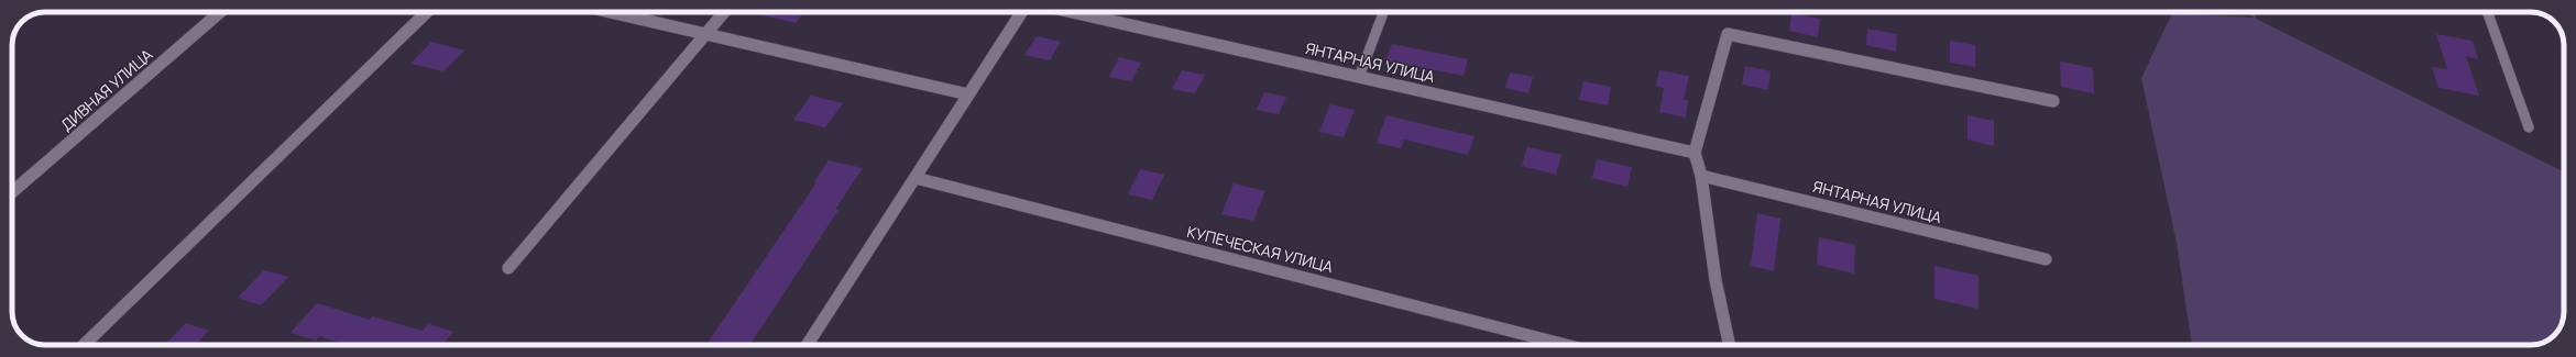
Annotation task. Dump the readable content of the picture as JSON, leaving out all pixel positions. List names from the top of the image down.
{
  "streets": {
    "street": ["ЯНТАРНАЯ УЛИЦА", "ДИВНАЯ УЛИЦА", "КУПЕЧЕСКАЯ УЛИЦА"]
  }
}
